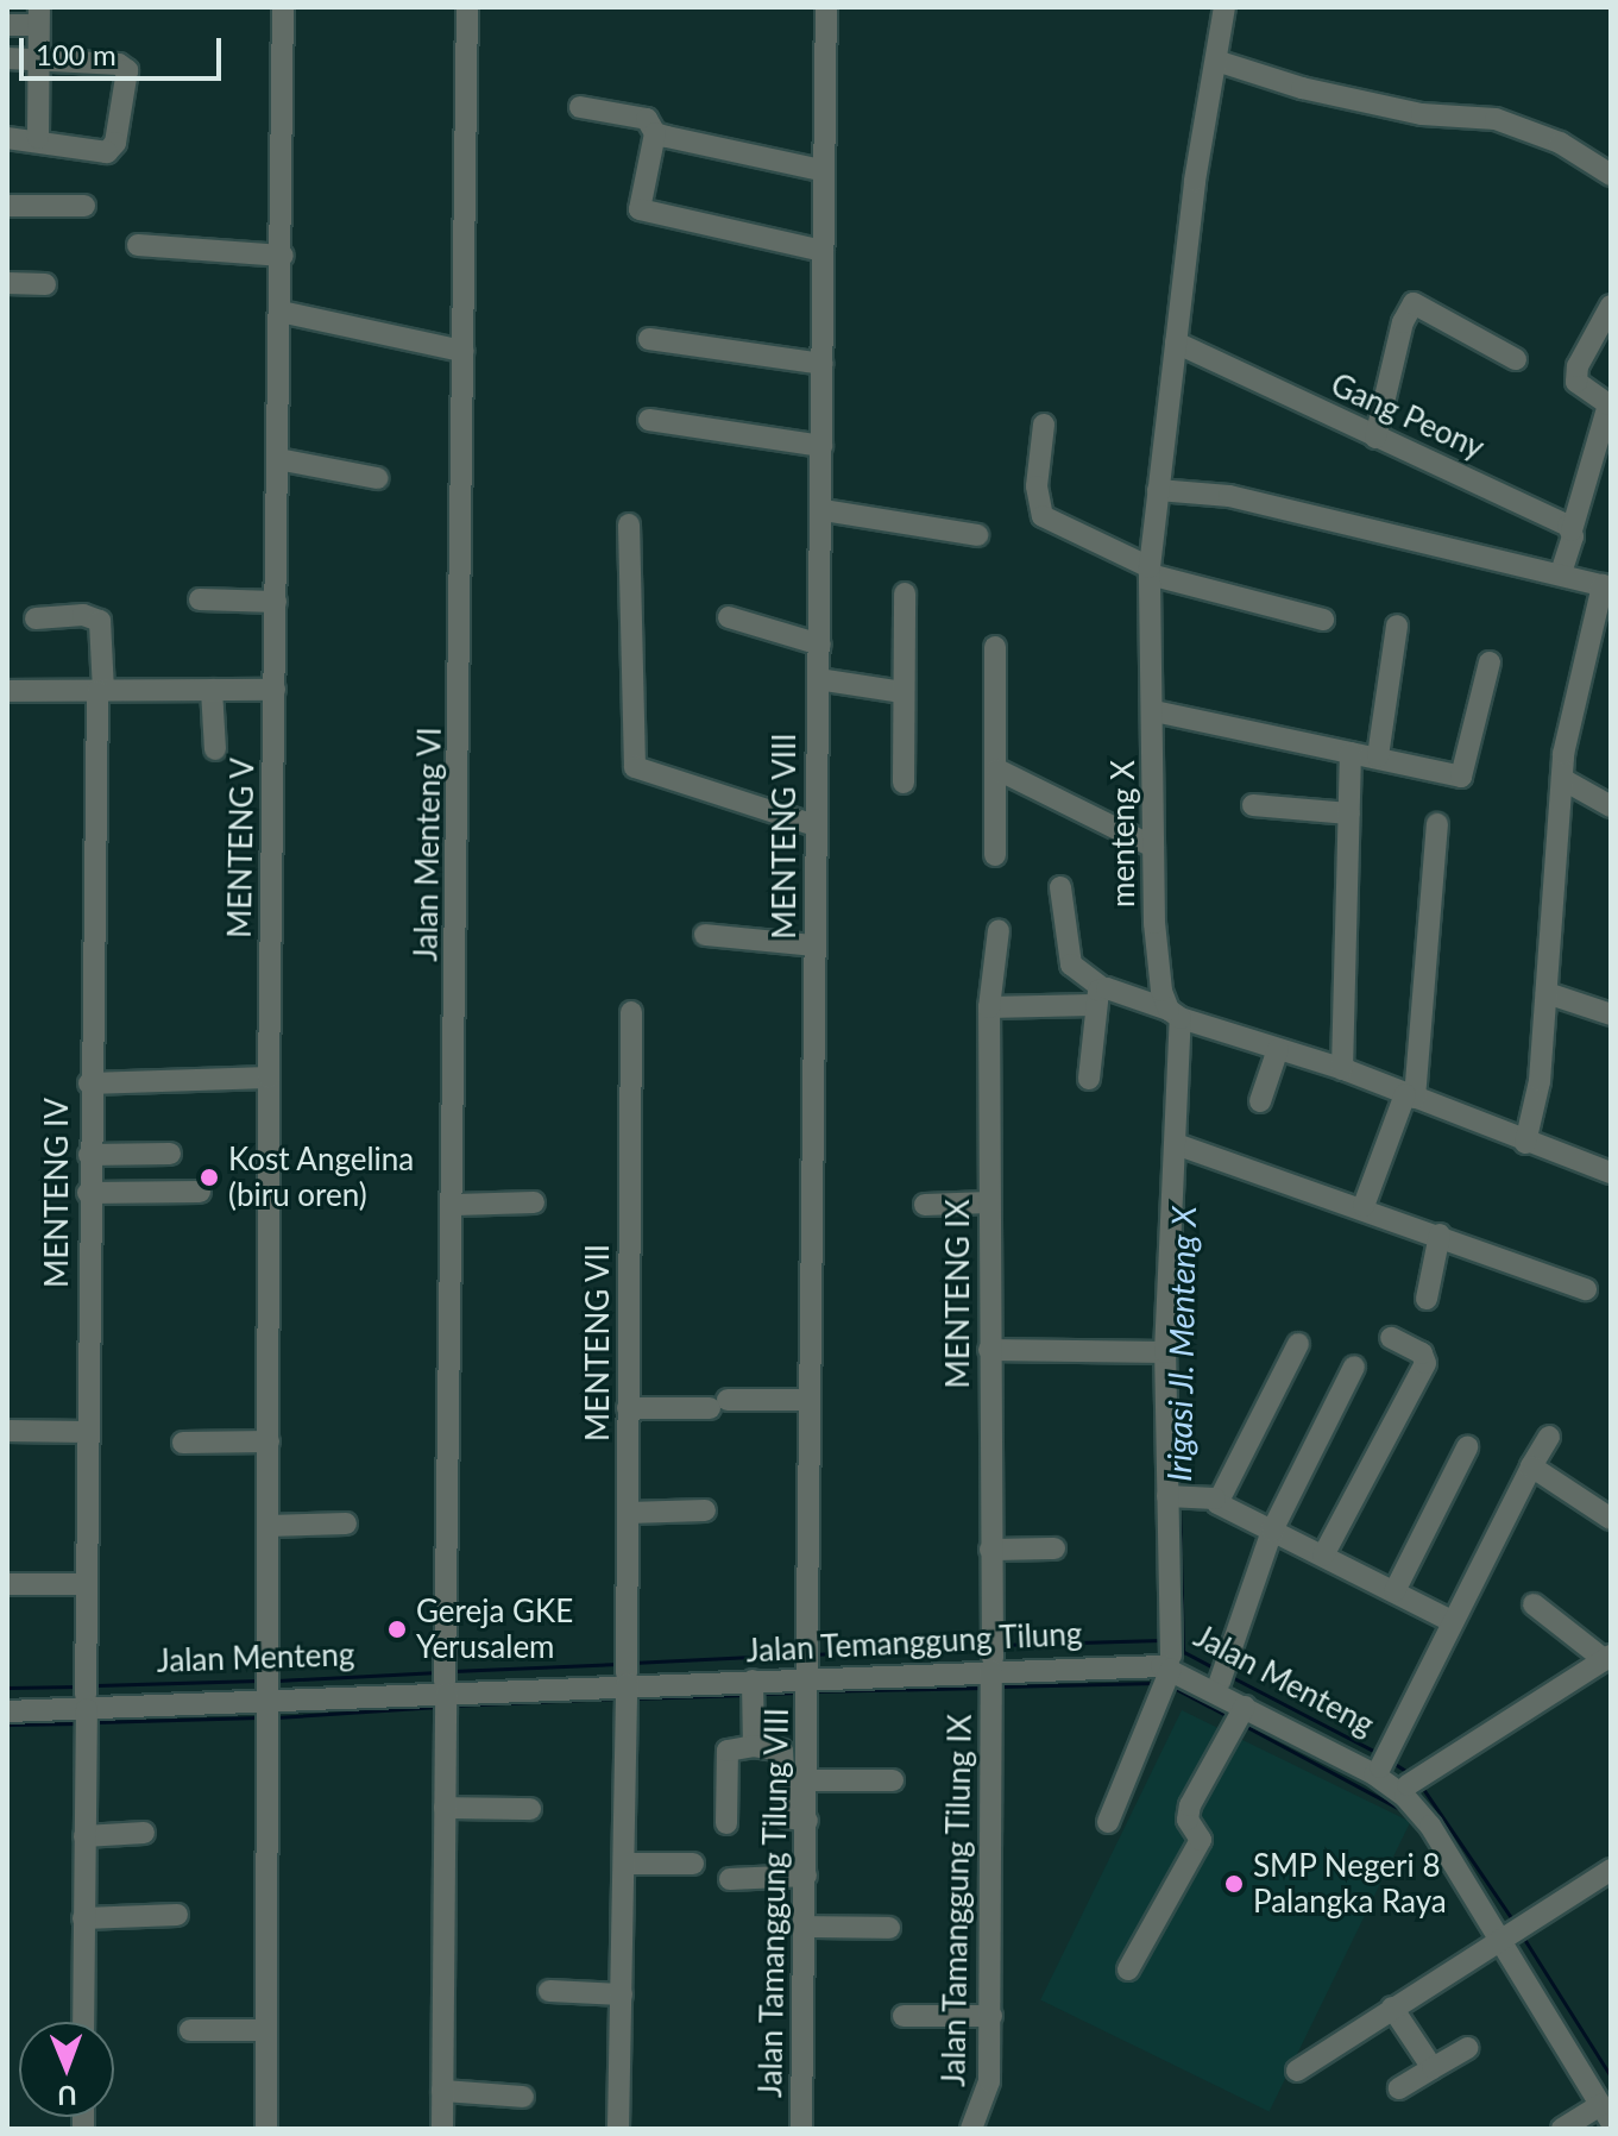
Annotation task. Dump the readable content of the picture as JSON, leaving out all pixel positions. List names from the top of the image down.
{
  "streets": {
    "street": [
      "Gang Peony",
      "menteng X",
      "MENTENG VIII",
      "Jalan Menteng VI",
      "MENTENG V",
      "MENTENG IV",
      "MENTENG IX",
      "MENTENG VII",
      "Jalan Temanggung Tilung",
      "Jalan Menteng",
      "Jalan Tamanggung Tilung IX",
      "Jalan Tamanggung Tilung VIII"
    ]
  },
  "crossings": [
    ["Gang Peony", "menteng X"],
    ["menteng X", "Jalan Temanggung Tilung"],
    ["menteng X", "Jalan Menteng"],
    ["MENTENG VIII", "Jalan Temanggung Tilung"],
    ["MENTENG VIII", "Jalan Tamanggung Tilung VIII"],
    ["Jalan Menteng VI", "Jalan Temanggung Tilung"],
    ["MENTENG V", "Jalan Temanggung Tilung"],
    ["MENTENG IV", "Jalan Temanggung Tilung"],
    ["MENTENG IX", "Jalan Temanggung Tilung"],
    ["MENTENG IX", "Jalan Tamanggung Tilung IX"],
    ["MENTENG VII", "Jalan Temanggung Tilung"],
    ["Jalan Temanggung Tilung", "Jalan Menteng"],
    ["Jalan Temanggung Tilung", "Jalan Tamanggung Tilung IX"],
    ["Jalan Temanggung Tilung", "Jalan Tamanggung Tilung VIII"]
  ],
  "water": ["Irigasi Jl. Menteng X"],
  "places": ["Kost Angelina (biru oren)", "Gereja GKE Yerusalem", "SMP Negeri 8 Palangka Raya"],
  "scale_bar": "100 m",
  "north": "bottom"
}
